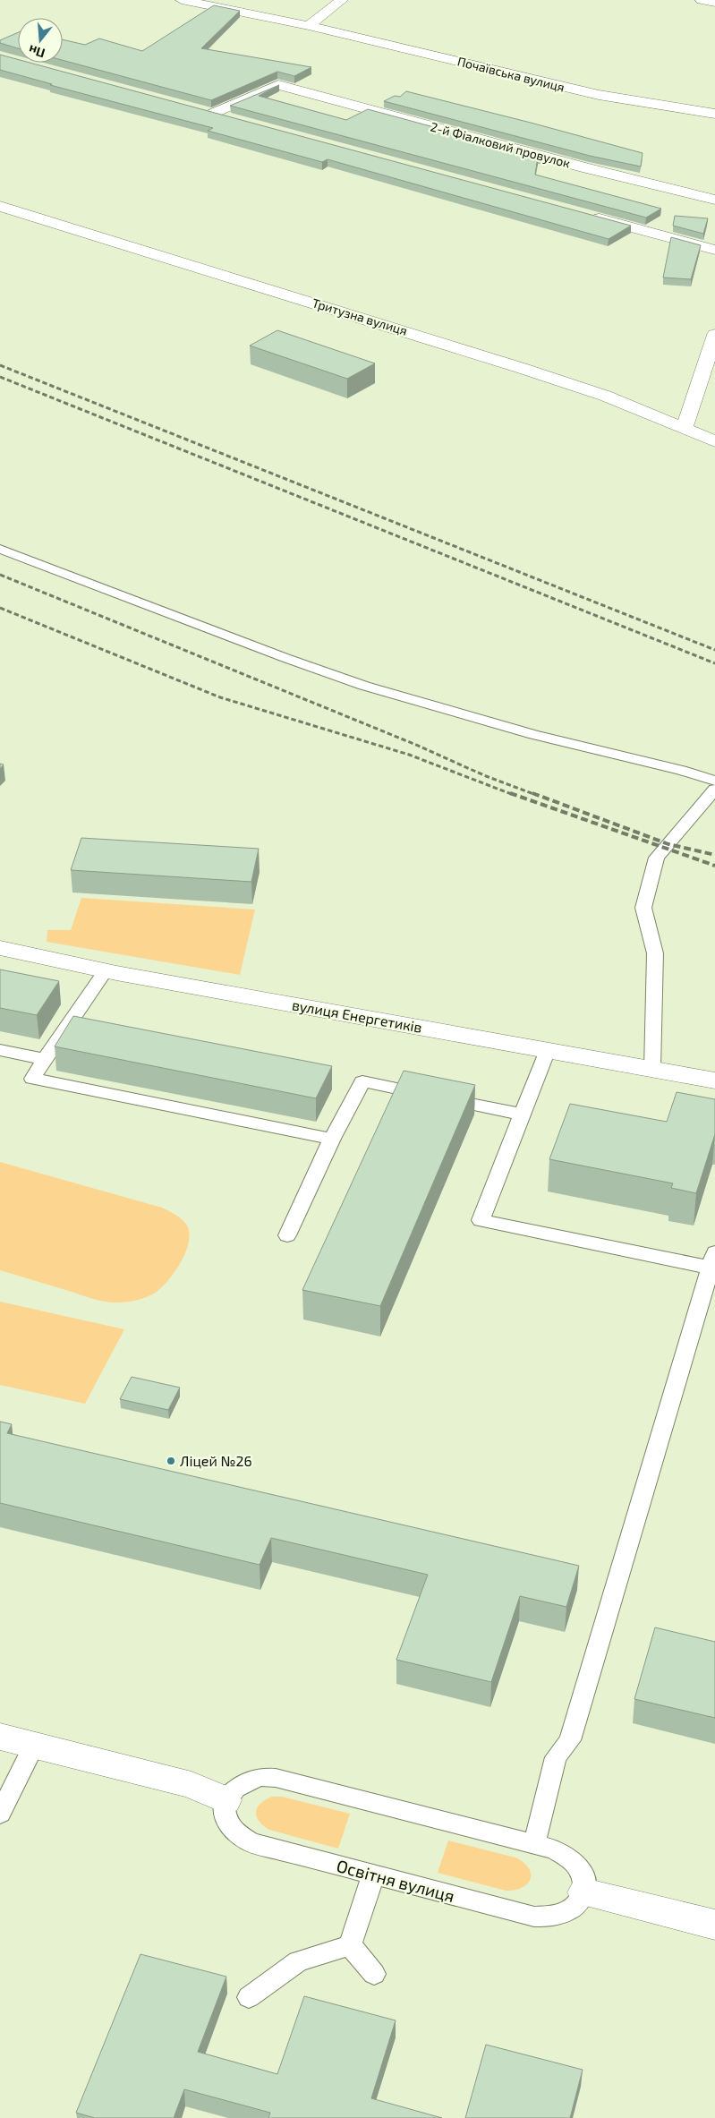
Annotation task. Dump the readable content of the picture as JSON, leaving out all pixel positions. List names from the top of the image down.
{
  "streets": {
    "street": [
      "Почаївська вулиця",
      "2-й Фіалковий провулок",
      "Тритузна вулиця",
      "вулиця Енергетиків"
    ],
    "lane": ["Освітня вулиця"]
  },
  "places": ["Ліцей №26"],
  "north": "bottom"
}
